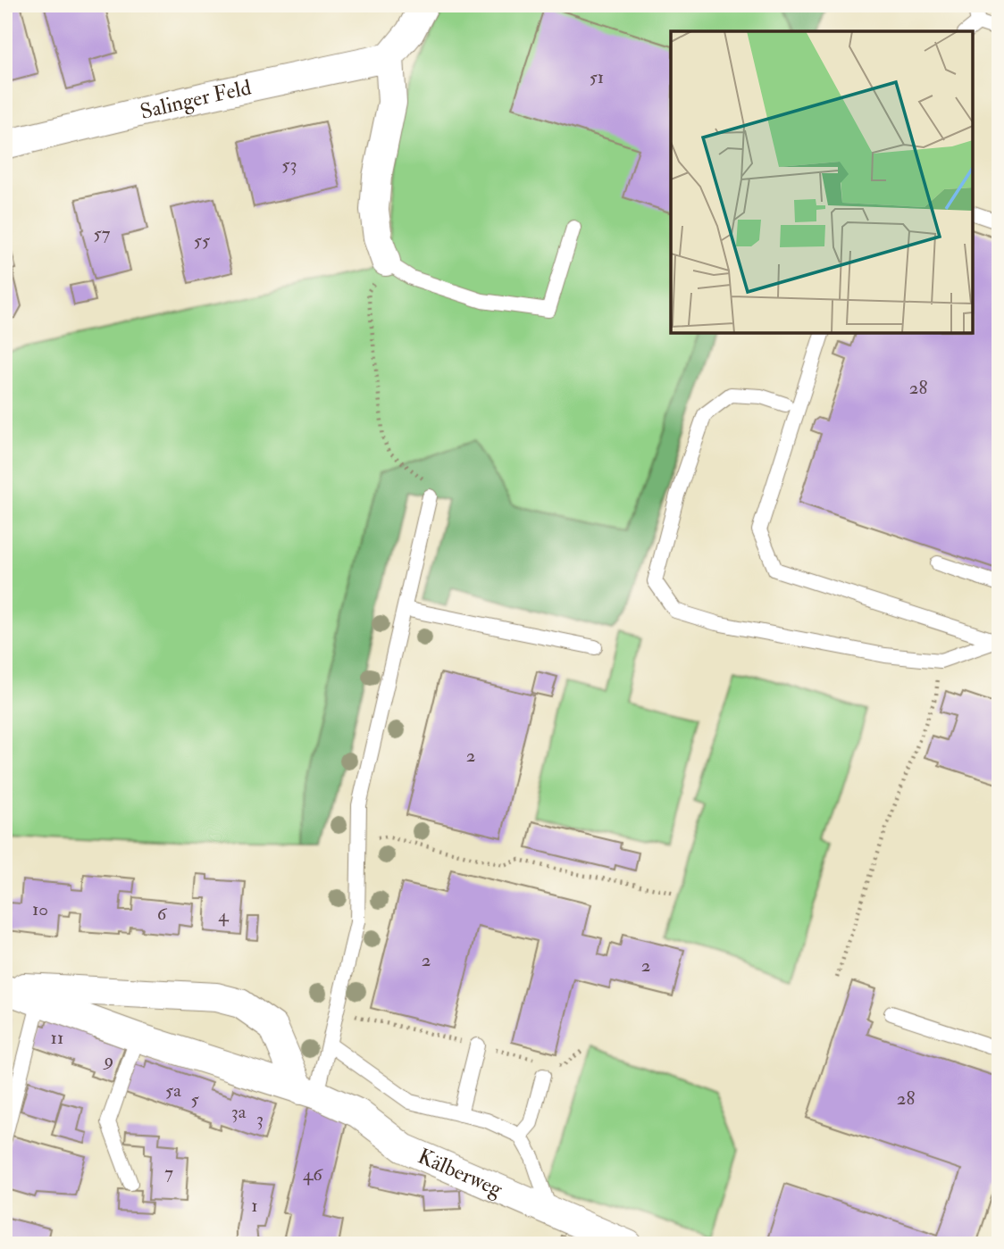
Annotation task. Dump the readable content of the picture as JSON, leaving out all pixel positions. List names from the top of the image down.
{
  "streets": {
    "street": ["Salinger Feld", "Kälberweg"]
  },
  "house_numbers": [
    "51",
    "53",
    "57",
    "55",
    "28",
    "2",
    "10",
    "6",
    "4",
    "2",
    "2",
    "11",
    "9",
    "5a",
    "28",
    "5",
    "3a",
    "3",
    "7",
    "46",
    "1"
  ]
}
